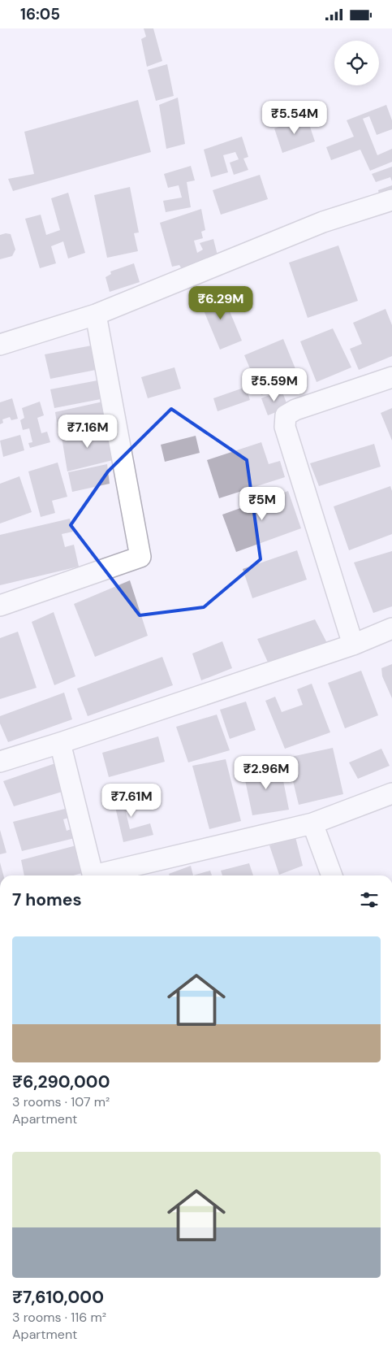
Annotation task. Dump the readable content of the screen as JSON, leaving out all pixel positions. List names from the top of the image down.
{
  "page": {
    "status": "16:05",
    "price": [
      "₹5.54M",
      "₹6.29M",
      "₹5.59M",
      "₹7.16M",
      "₹5M",
      "₹2.96M",
      "₹7.61M"
    ],
    "heading": "7 homes",
    "list": [
      {
        "name": "₹6,290,000",
        "note": "3 rooms · 107 m² · Apartment"
      },
      {
        "name": "₹7,610,000",
        "note": "3 rooms · 116 m² · Apartment"
      }
    ]
  }
}
